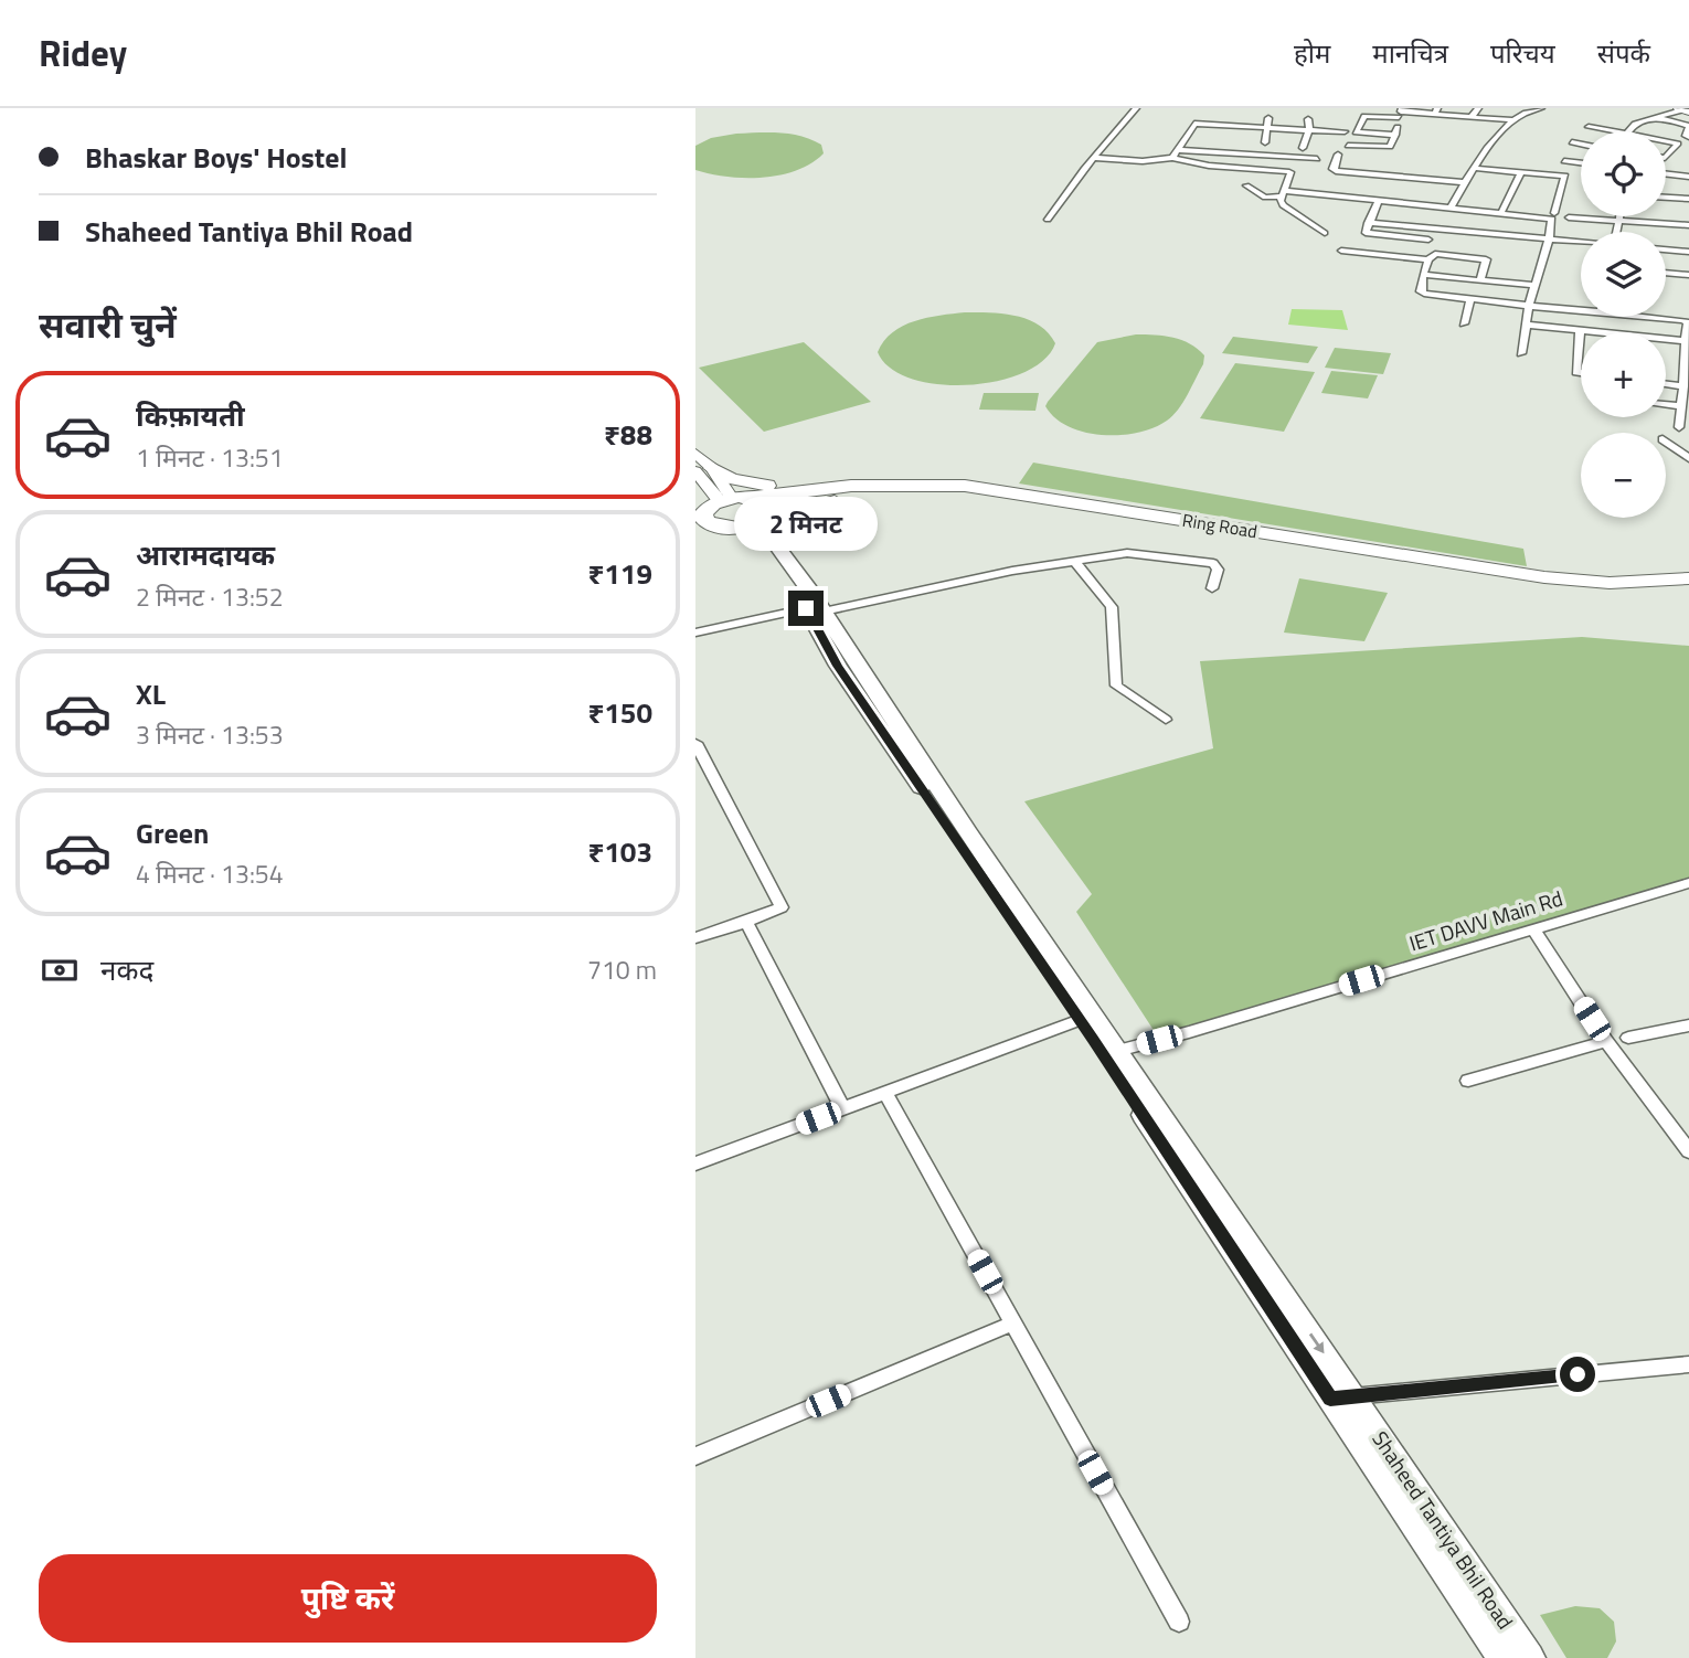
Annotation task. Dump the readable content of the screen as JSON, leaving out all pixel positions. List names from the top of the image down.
{
  "streets": {
    "highway": ["Ring Road"],
    "main road": ["Shaheed Tantiya Bhil Road"],
    "street": ["IET DAVV Main Rd"]
  },
  "crossings": [
    ["Ring Road", "Shaheed Tantiya Bhil Road"],
    ["IET DAVV Main Rd", "Shaheed Tantiya Bhil Road"]
  ],
  "page": {
    "header": "Ridey",
    "nav": [
      "होम",
      "मानचित्र",
      "परिचय",
      "संपर्क"
    ],
    "banner": ["Bhaskar Boys' Hostel", "Shaheed Tantiya Bhil Road"],
    "map_buttons": ["+", "−"],
    "heading": "सवारी चुनें",
    "list": [
      {
        "name": "किफ़ायती",
        "note": "1 मिनट · 13:51",
        "value": "₹88"
      },
      {
        "name": "आरामदायक",
        "note": "2 मिनट · 13:52",
        "value": "₹119"
      },
      {
        "name": "XL",
        "note": "3 मिनट · 13:53",
        "value": "₹150"
      },
      {
        "name": "Green",
        "note": "4 मिनट · 13:54",
        "value": "₹103"
      }
    ],
    "bubble": "2 मिनट",
    "pay": ["नकद", "710 m"],
    "buttons": "पुष्टि करें"
  }
}
